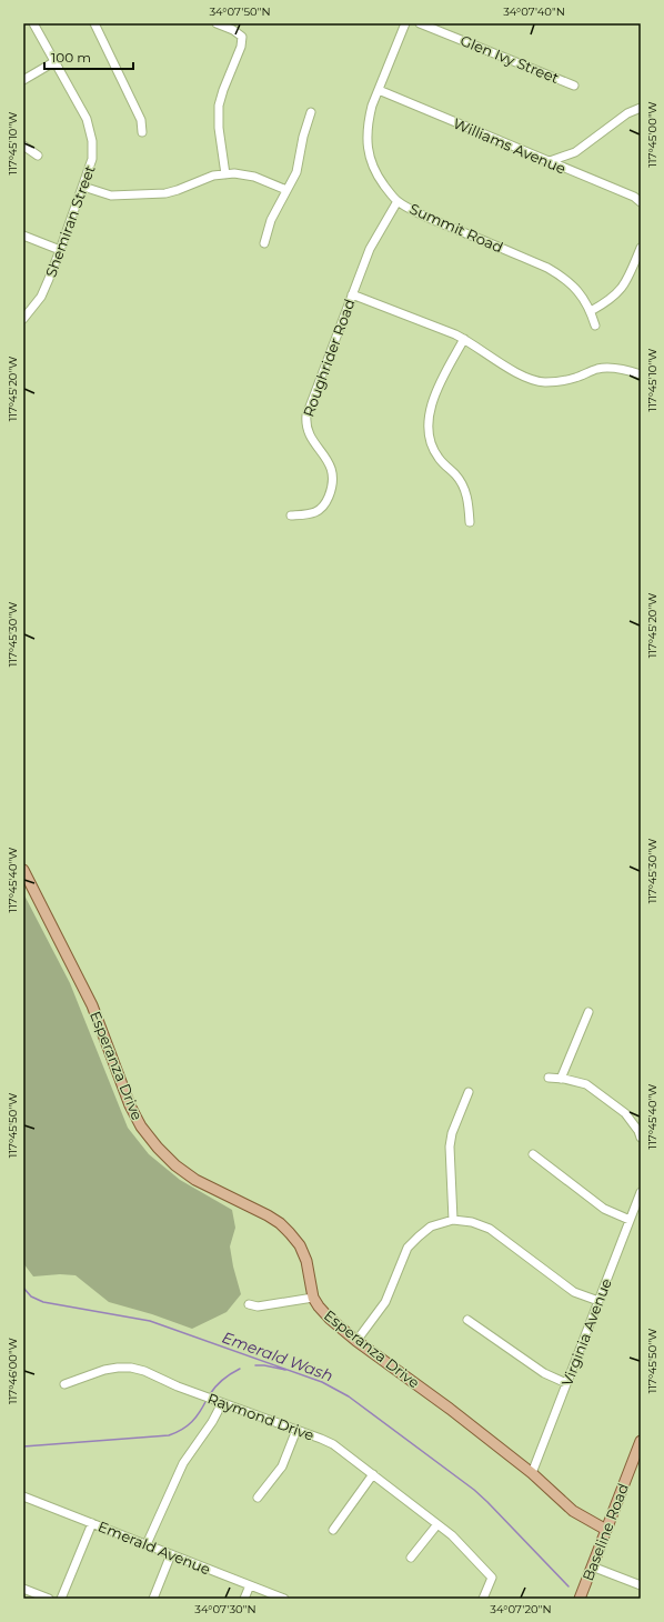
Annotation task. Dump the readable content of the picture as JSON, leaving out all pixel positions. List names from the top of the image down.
{
  "streets": {
    "main road": ["Esperanza Drive", "Baseline Road"],
    "street": [
      "Glen Ivy Street",
      "Williams Avenue",
      "Shemiran Street",
      "Summit Road",
      "Roughrider Road",
      "Virginia Avenue",
      "Raymond Drive",
      "Emerald Avenue"
    ]
  },
  "crossings": [
    ["Williams Avenue", "Summit Road"],
    ["Summit Road", "Roughrider Road"],
    ["Esperanza Drive", "Virginia Avenue"],
    ["Esperanza Drive", "Baseline Road"]
  ],
  "water": ["Emerald Wash"],
  "scale_bar": "100 m",
  "coordinates": [
    "34°07'50\"N",
    "34°07'40\"N",
    "117°45'00\"W",
    "117°45'10\"W",
    "117°45'20\"W",
    "117°45'30\"W",
    "117°45'40\"W",
    "117°45'50\"W",
    "117°46'00\"W",
    "34°07'30\"N",
    "34°07'20\"N"
  ]
}
